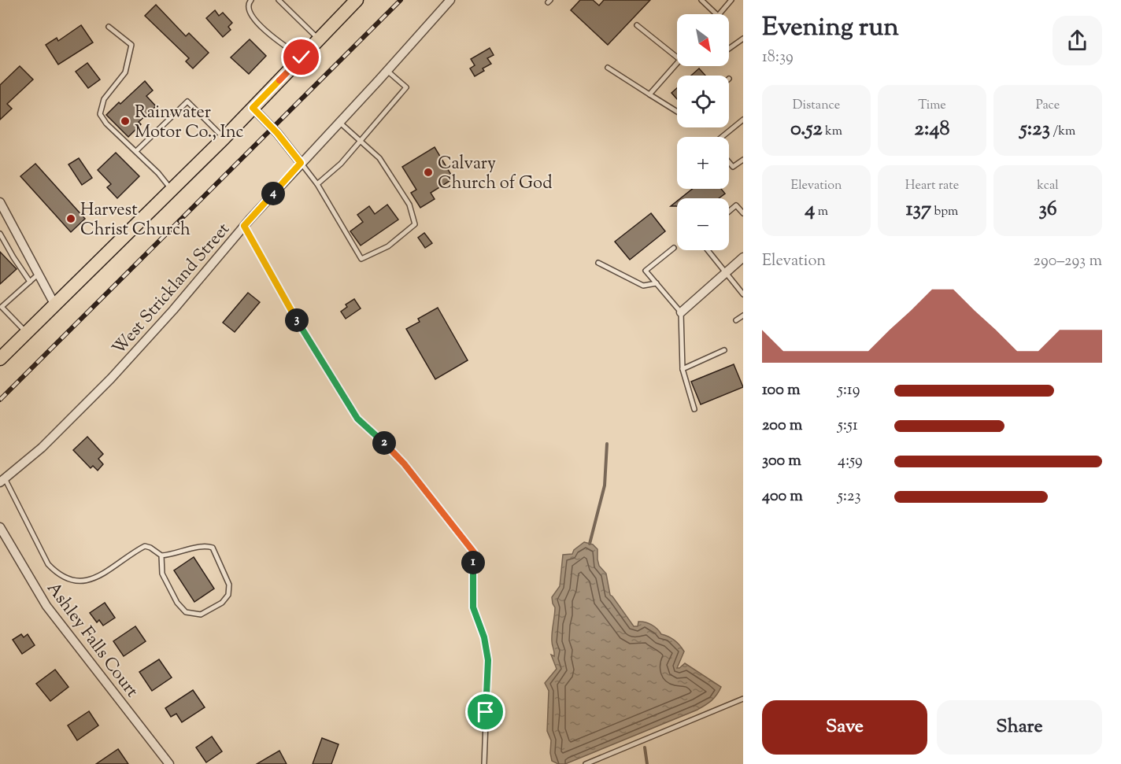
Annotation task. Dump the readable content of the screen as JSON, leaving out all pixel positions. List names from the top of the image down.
{
  "streets": {
    "street": ["West Strickland Street", "Ashley Falls Court"]
  },
  "places": ["Rainwater Motor Co., Inc", "Calvary Church of God", "Harvest Christ Church"],
  "north": "bottom right",
  "page": {
    "heading": ["Evening run", "18:39"],
    "map_buttons": ["+", "−"],
    "stats": [
      ["Distance", "0.52 km"],
      ["Time", "2:48"],
      ["Pace", "5:23 /km"],
      ["Elevation", "4 m"],
      ["Heart rate", "137 bpm"],
      ["kcal", "36"]
    ],
    "pins": [
      "4",
      "3",
      "2",
      "1"
    ],
    "chart": ["Elevation", "290–293 m"],
    "list": [
      {
        "name": "100 m",
        "note": "5:19"
      },
      {
        "name": "200 m",
        "note": "5:51"
      },
      {
        "name": "300 m",
        "note": "4:59"
      },
      {
        "name": "400 m",
        "note": "5:23"
      }
    ],
    "buttons": ["Save", "Share"]
  }
}
